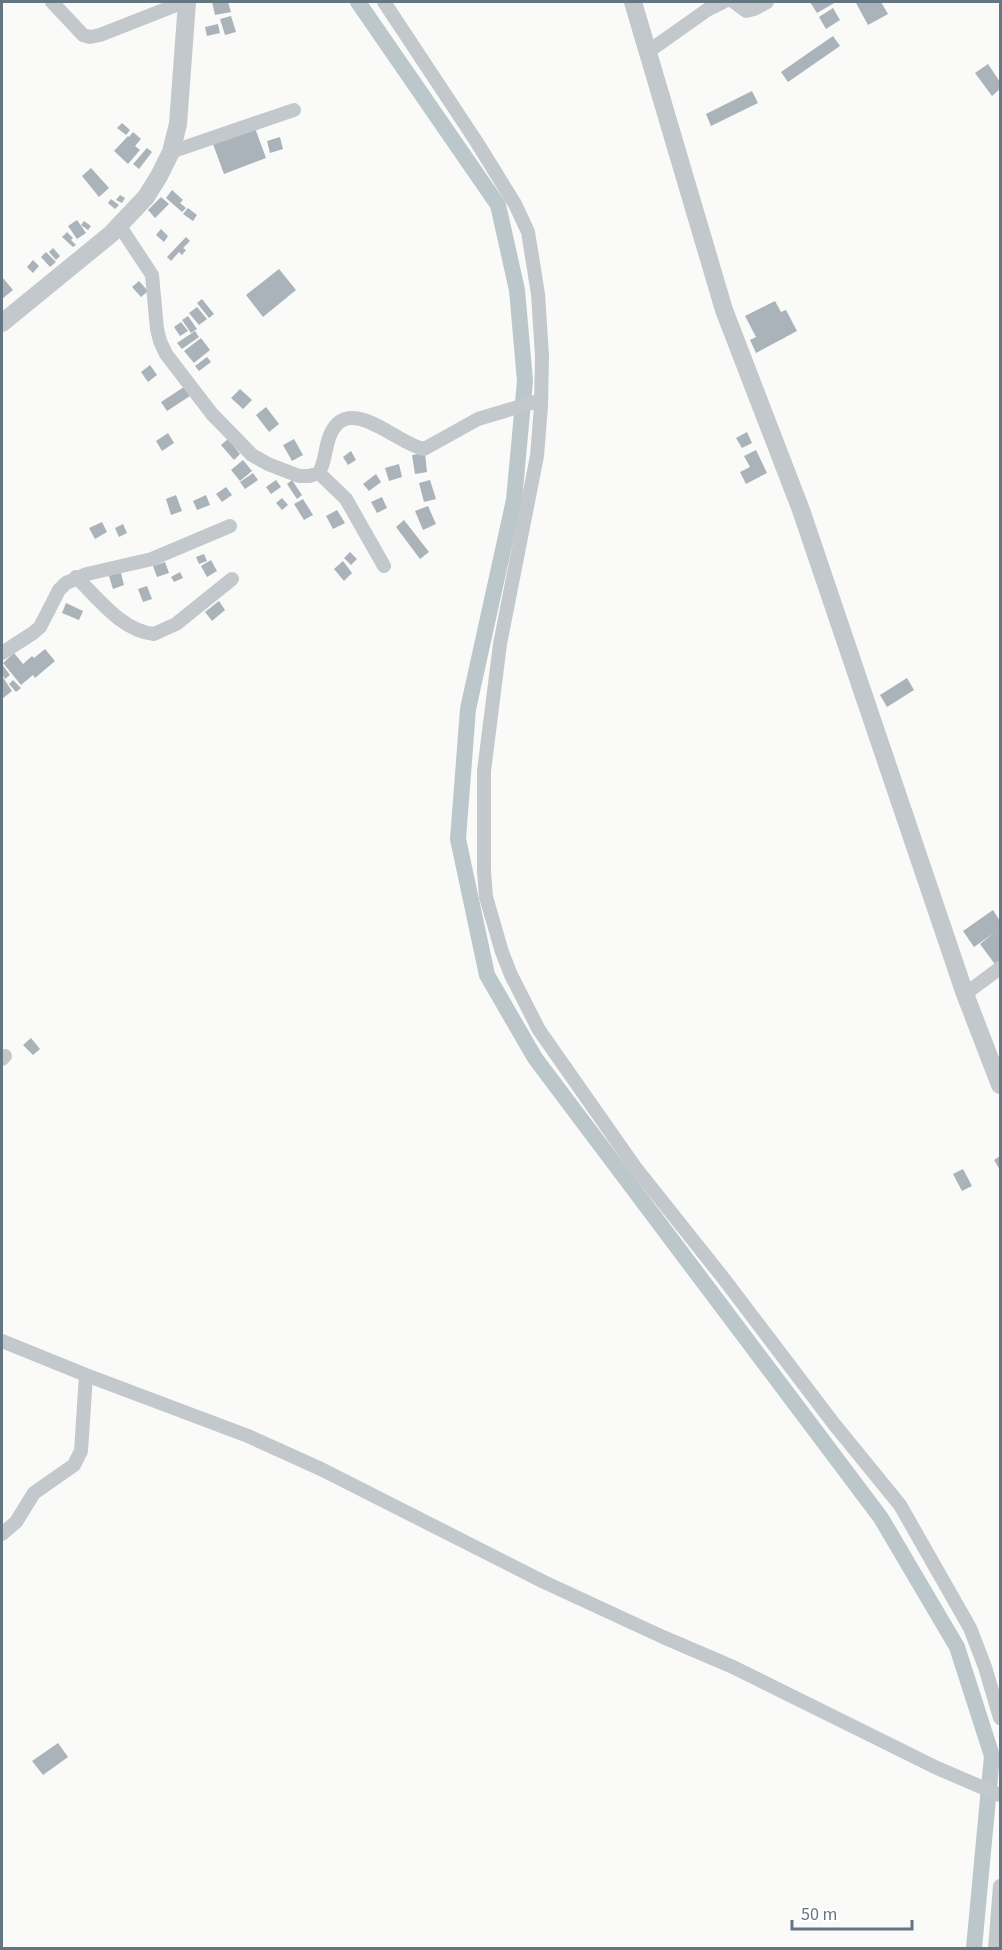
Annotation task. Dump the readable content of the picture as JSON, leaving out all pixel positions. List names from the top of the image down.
{
  "scale_bar": "50 m"
}
